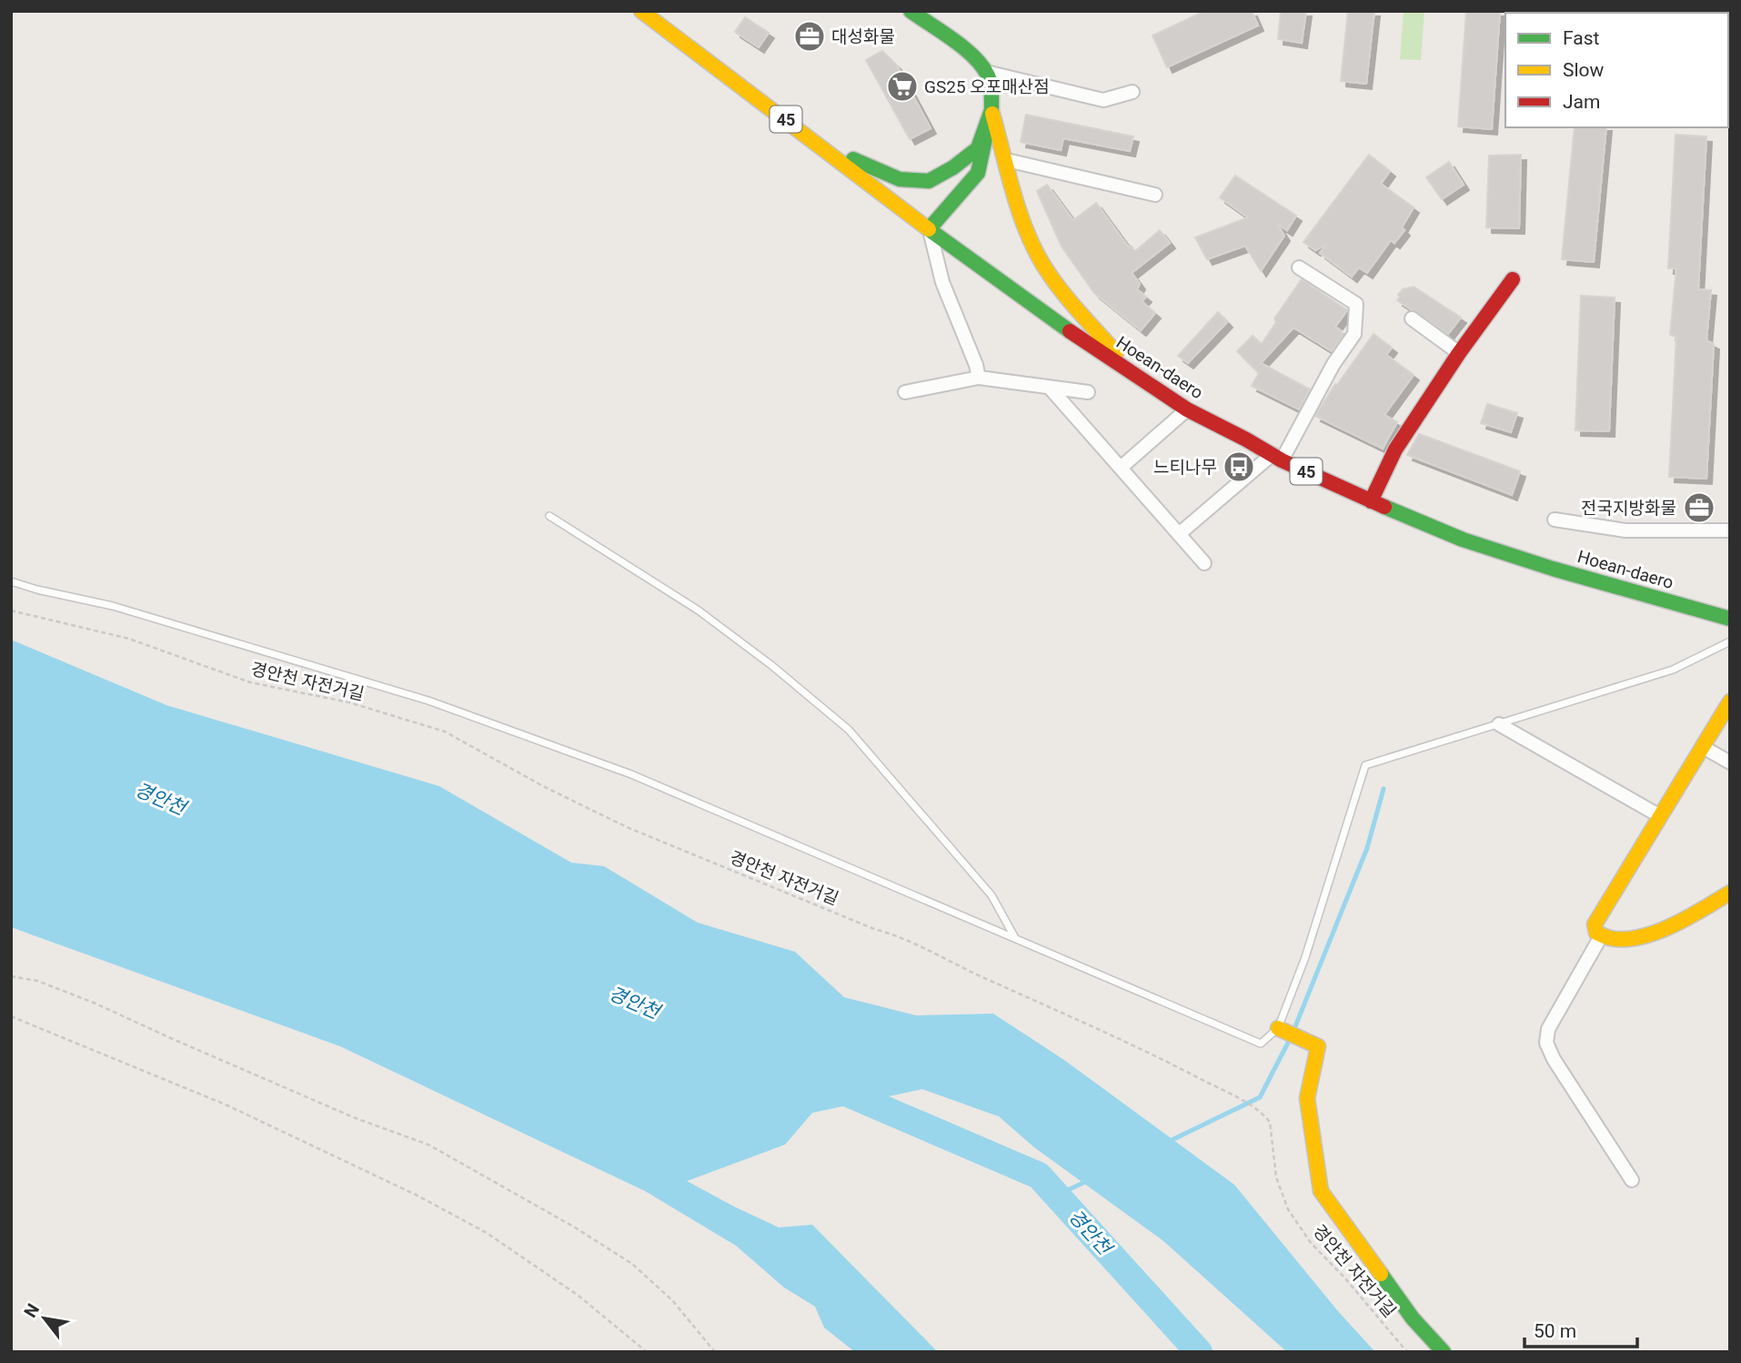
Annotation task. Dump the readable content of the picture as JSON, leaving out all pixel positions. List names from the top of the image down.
{
  "streets": {
    "main road": ["45", "Hoean-daero"],
    "path": ["경안천 자전거길"]
  },
  "water": ["경안천"],
  "places": {
    "office": ["대성화물", "전국지방화물"],
    "supermarket": ["GS25 오포매산점"],
    "bus stop": ["느티나무"]
  },
  "legend": ["Fast", "Slow", "Jam"],
  "scale_bar": "50 m",
  "north": "top left"
}
